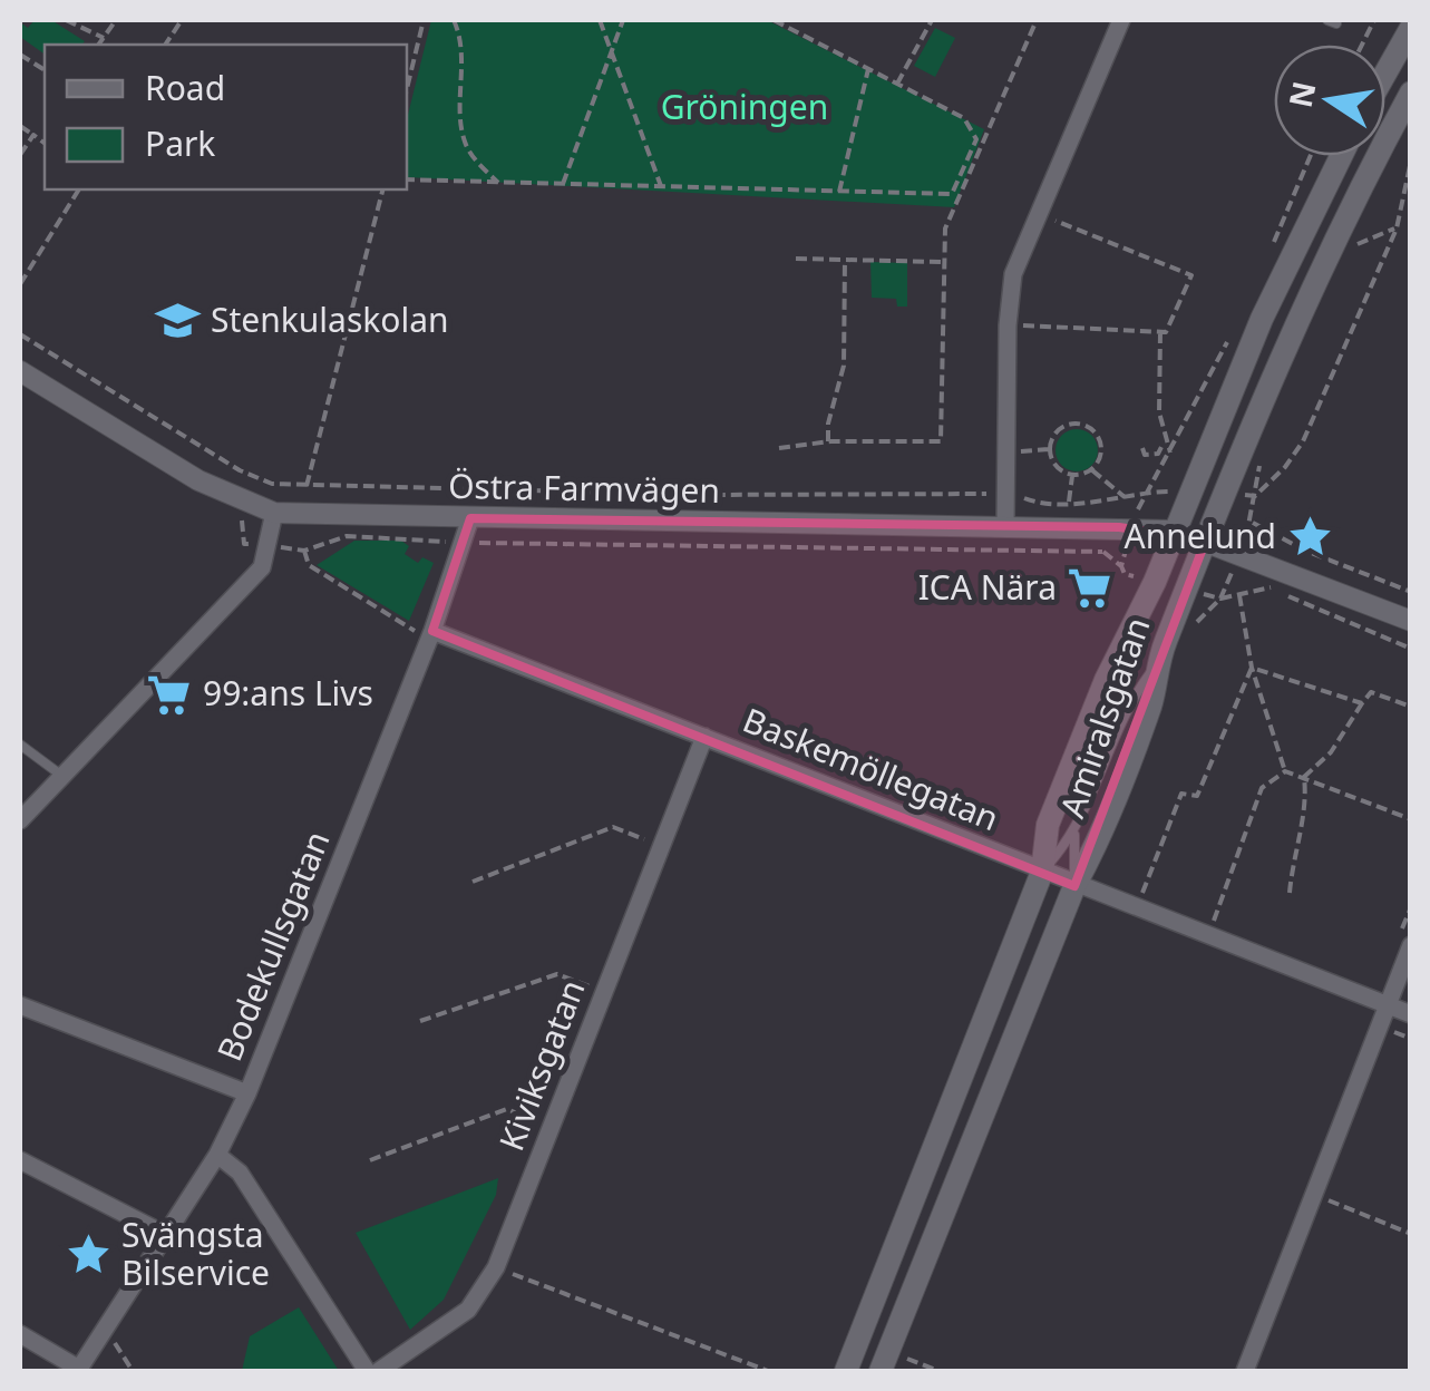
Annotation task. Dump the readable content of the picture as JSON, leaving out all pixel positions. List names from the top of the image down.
{
  "streets": {
    "main road": ["Amiralsgatan"],
    "street": [
      "Östra Farmvägen",
      "Baskemöllegatan",
      "Bodekullsgatan",
      "Kiviksgatan"
    ]
  },
  "crossings": [
    ["Östra Farmvägen", "Amiralsgatan"],
    ["Östra Farmvägen", "Bodekullsgatan"],
    ["Amiralsgatan", "Baskemöllegatan"],
    ["Baskemöllegatan", "Bodekullsgatan"],
    ["Baskemöllegatan", "Kiviksgatan"]
  ],
  "parks": ["Gröningen"],
  "places": {
    "school or university": ["Stenkulaskolan"],
    "place": ["Annelund", "Svängsta Bilservice"],
    "supermarket": ["ICA Nära", "99:ans Livs"]
  },
  "legend": ["Road", "Park"],
  "north": "left"
}
